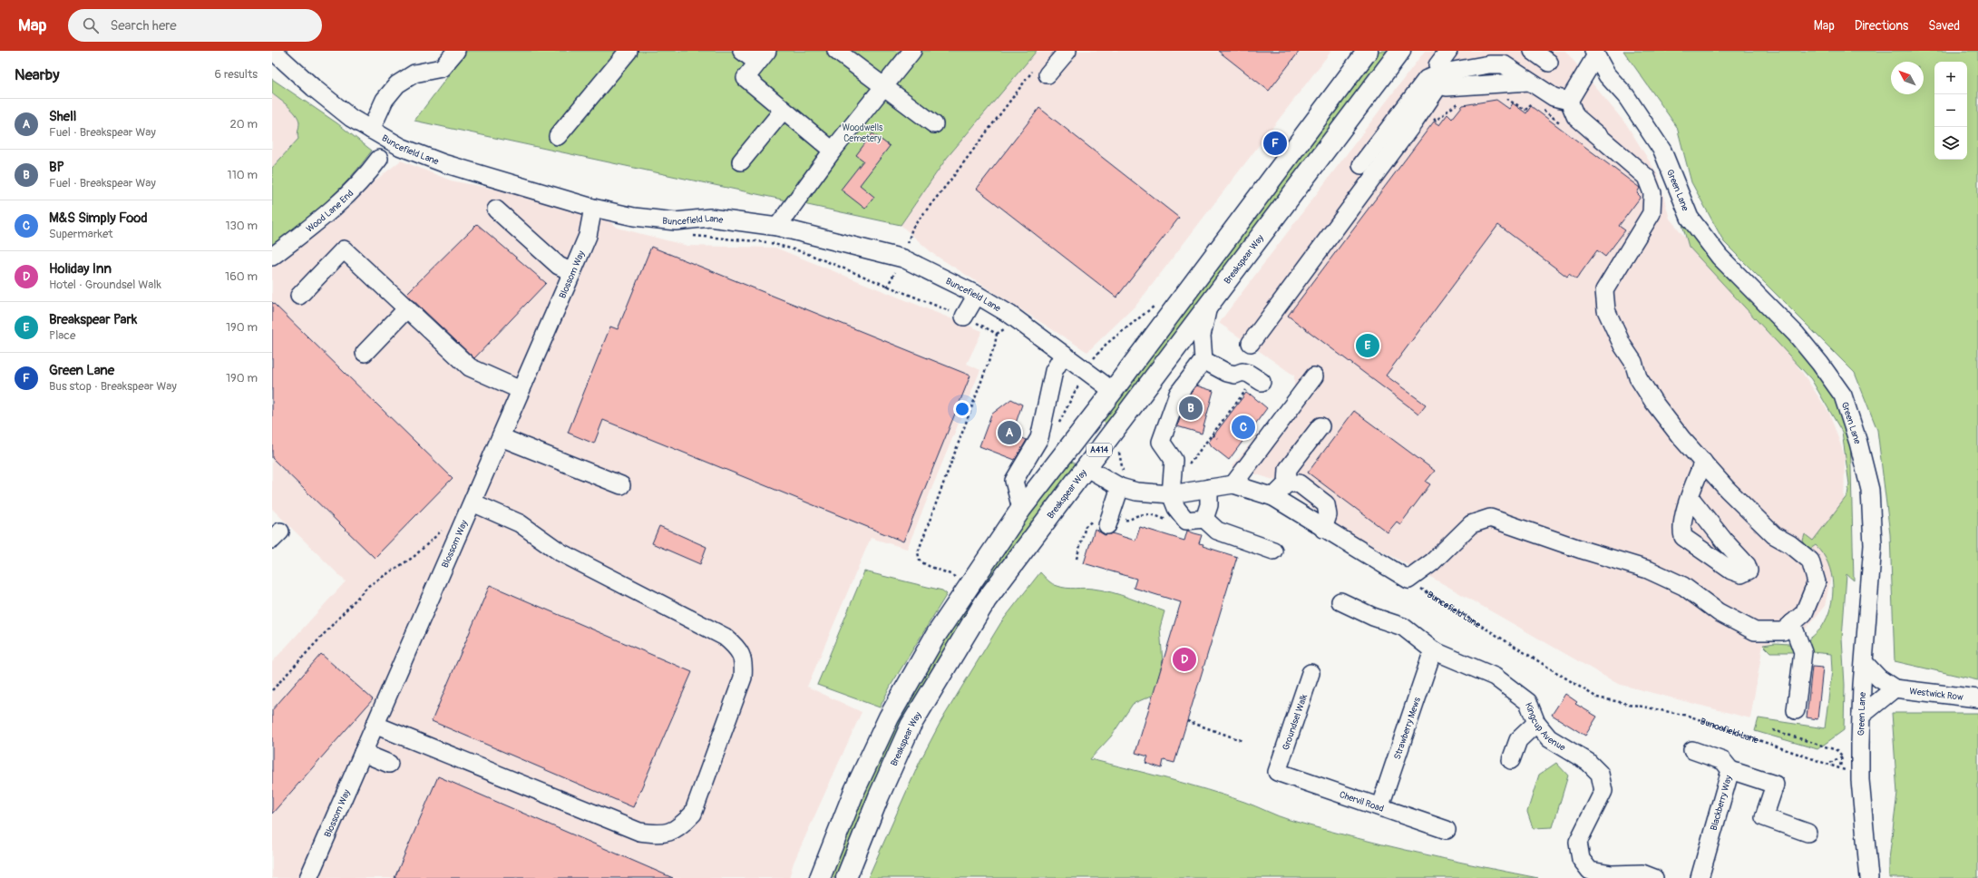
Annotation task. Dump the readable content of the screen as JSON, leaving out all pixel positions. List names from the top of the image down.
{
  "streets": {
    "main road": ["Breakspear Way", "A414"],
    "street": [
      "Buncefield Lane",
      "Green Lane",
      "Wood Lane End",
      "Blossom Way",
      "Westwick Row",
      "Groundsel Walk",
      "Kingcup Avenue",
      "Strawberry Mews",
      "Chervil Road",
      "Blackberry Way"
    ]
  },
  "crossings": [
    ["Buncefield Lane", "Blossom Way"],
    ["Buncefield Lane", "A414"],
    ["Green Lane", "Westwick Row"],
    ["Groundsel Walk", "Chervil Road"],
    ["Kingcup Avenue", "Strawberry Mews"],
    ["Strawberry Mews", "Chervil Road"]
  ],
  "parks": ["Woodwells Cemetery"],
  "north": "top left",
  "page": {
    "header": "Map",
    "search": "Search here",
    "nav": ["Map", "Directions", "Saved"],
    "heading": ["Nearby", "6 results"],
    "map_buttons": ["+", "−"],
    "list": [
      {
        "mark": "A",
        "name": "Shell",
        "note": "Fuel · Breakspear Way",
        "value": "20 m"
      },
      {
        "mark": "B",
        "name": "BP",
        "note": "Fuel · Breakspear Way",
        "value": "110 m"
      },
      {
        "mark": "C",
        "name": "M&S Simply Food",
        "note": "Supermarket",
        "value": "130 m"
      },
      {
        "mark": "D",
        "name": "Holiday Inn",
        "note": "Hotel · Groundsel Walk",
        "value": "160 m"
      },
      {
        "mark": "E",
        "name": "Breakspear Park",
        "note": "Place",
        "value": "190 m"
      },
      {
        "mark": "F",
        "name": "Green Lane",
        "note": "Bus stop · Breakspear Way",
        "value": "190 m"
      }
    ],
    "pins": [
      "F",
      "E",
      "B",
      "C",
      "A",
      "D"
    ]
  }
}
